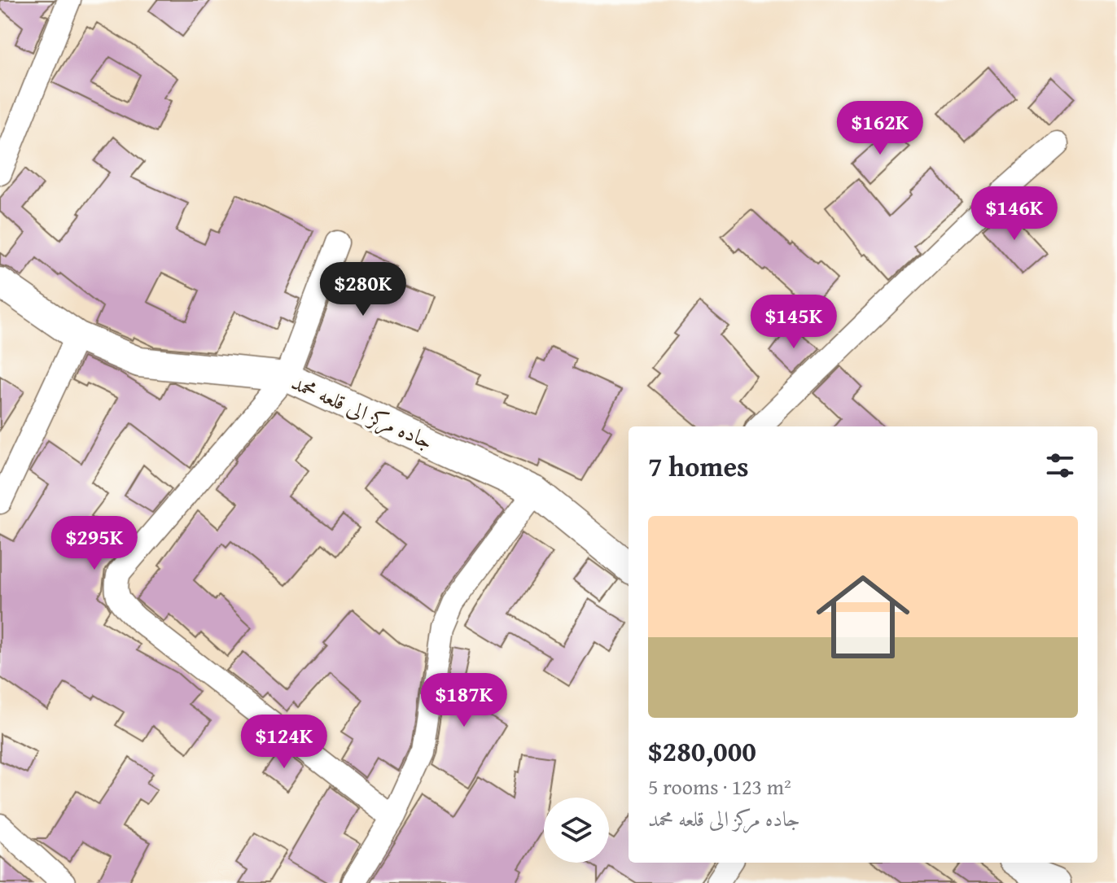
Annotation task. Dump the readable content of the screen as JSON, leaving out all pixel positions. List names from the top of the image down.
{
  "streets": {
    "street": ["جاده مرکز الی قلعه محمد"]
  },
  "page": {
    "price": [
      "$162K",
      "$146K",
      "$280K",
      "$145K",
      "$295K",
      "$187K",
      "$124K"
    ],
    "heading": "7 homes",
    "list": [
      {
        "name": "$280,000",
        "note": "5 rooms · 123 m² · جاده مرکز الی قلعه محمد"
      }
    ]
  }
}
